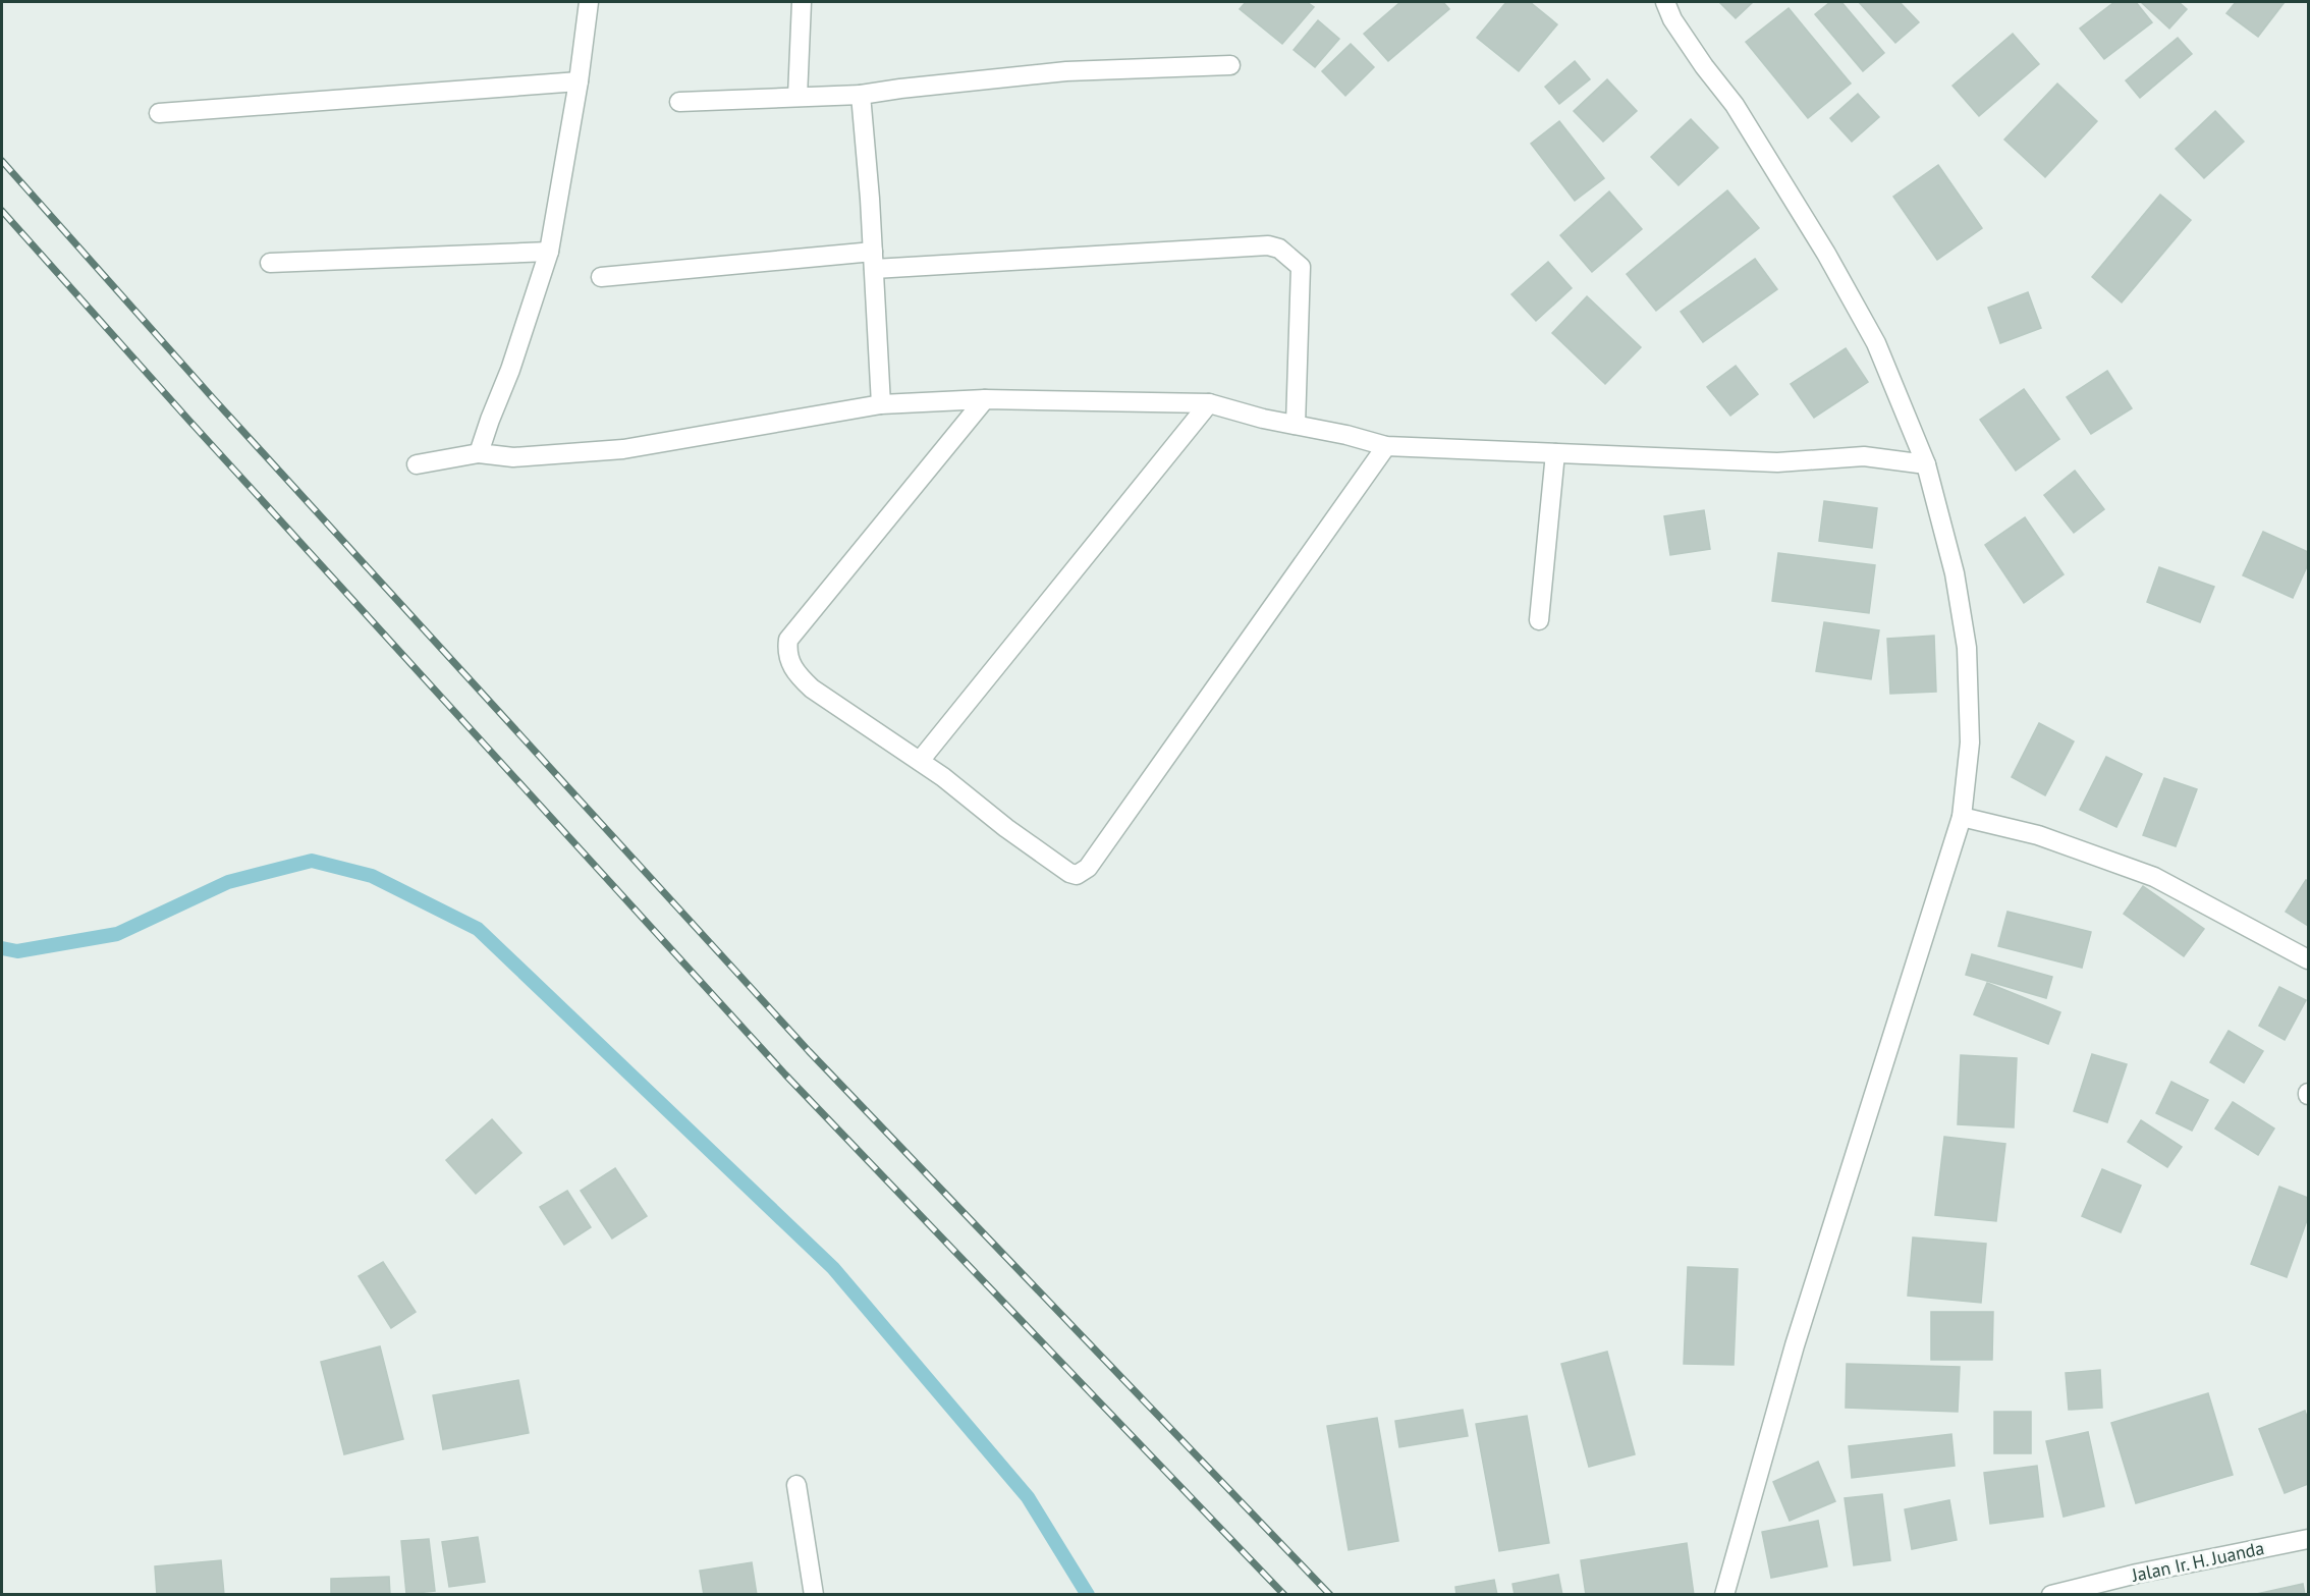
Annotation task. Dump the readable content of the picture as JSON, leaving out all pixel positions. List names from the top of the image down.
{
  "streets": {
    "street": ["Jalan Ir. H. Juanda"]
  }
}
